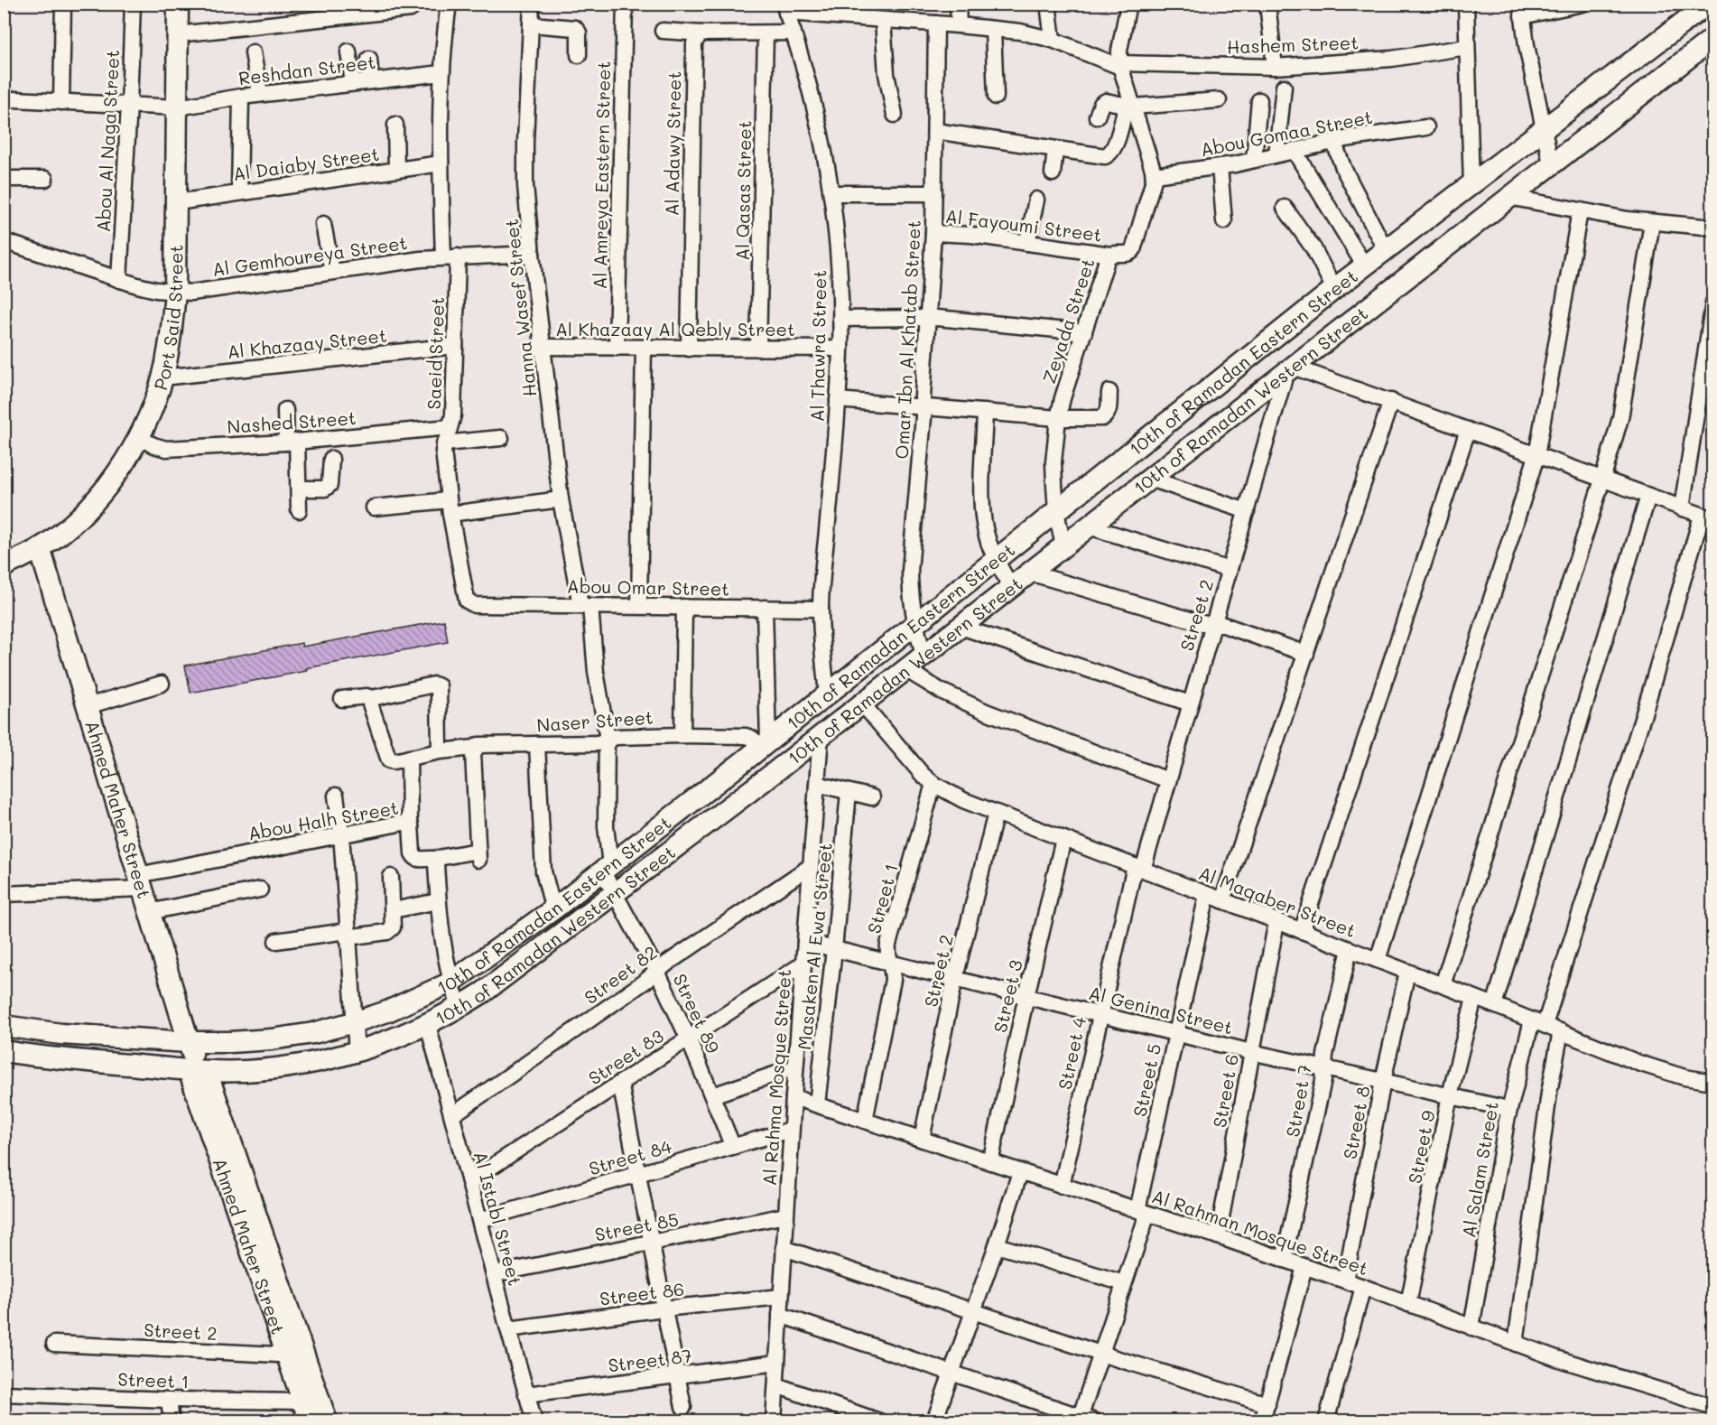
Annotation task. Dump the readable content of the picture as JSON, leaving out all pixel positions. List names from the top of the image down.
{
  "streets": {
    "street": [
      "Hashem Street",
      "Reshdan Street",
      "Abou Gomaa Street",
      "Abou Al Naga Street",
      "Al Adawy Street",
      "Al Daiaby Street",
      "Al Amreya Eastern Street",
      "Al Qasas Street",
      "Al Fayoumi Street",
      "Al Gemhoureya Street",
      "Hanna Wasef Street",
      "Port Said Street",
      "Zeyada Street",
      "Al Khazaay Al Qebly Street",
      "Omar Ibn Al Khatab Street",
      "Al Khazaay Street",
      "Al Thawra Street",
      "Saeid Street",
      "10th of Ramadan Eastern Street",
      "10th of Ramadan Western Street",
      "Nashed Street",
      "Abou Omar Street",
      "Street 2",
      "Naser Street",
      "Ahmed Maher Street",
      "Abou Halh Street",
      "Street 1",
      "Al Maqaber Street",
      "Masaken Al Ewa' Street",
      "Street 82",
      "Street 3",
      "Al Genina Street",
      "Street 89",
      "Street 4",
      "Street 83",
      "Al Rahma Mosque Street",
      "Street 5",
      "Street 6",
      "Street 7",
      "Street 8",
      "Street 9",
      "Street 84",
      "Al Salam Street",
      "Al Istabl Street",
      "Street 85",
      "Al Rahman Mosque Street",
      "Street 86",
      "Street 87"
    ]
  },
  "crossings": [
    ["Hashem Street", "Zeyada Street"],
    ["Reshdan Street", "Abou Al Naga Street"],
    ["Reshdan Street", "Port Said Street"],
    ["Reshdan Street", "Saeid Street"],
    ["Abou Gomaa Street", "Zeyada Street"],
    ["Abou Al Naga Street", "Al Gemhoureya Street"],
    ["Al Adawy Street", "Al Khazaay Al Qebly Street"],
    ["Al Daiaby Street", "Port Said Street"],
    ["Al Daiaby Street", "Saeid Street"],
    ["Al Amreya Eastern Street", "Al Khazaay Al Qebly Street"],
    ["Al Qasas Street", "Al Khazaay Al Qebly Street"],
    ["Al Fayoumi Street", "Zeyada Street"],
    ["Al Fayoumi Street", "Omar Ibn Al Khatab Street"],
    ["Al Gemhoureya Street", "Hanna Wasef Street"],
    ["Al Gemhoureya Street", "Port Said Street"],
    ["Al Gemhoureya Street", "Saeid Street"],
    ["Hanna Wasef Street", "Al Khazaay Al Qebly Street"],
    ["Hanna Wasef Street", "10th of Ramadan Eastern Street"],
    ["Hanna Wasef Street", "Abou Omar Street"],
    ["Hanna Wasef Street", "Naser Street"],
    ["Hanna Wasef Street", "Street 89"],
    ["Port Said Street", "Al Khazaay Street"],
    ["Port Said Street", "Nashed Street"],
    ["Port Said Street", "Ahmed Maher Street"],
    ["Zeyada Street", "10th of Ramadan Eastern Street"],
    ["Zeyada Street", "10th of Ramadan Western Street"],
    ["Al Khazaay Al Qebly Street", "Al Thawra Street"],
    ["Omar Ibn Al Khatab Street", "10th of Ramadan Eastern Street"],
    ["Omar Ibn Al Khatab Street", "10th of Ramadan Western Street"],
    ["Al Khazaay Street", "Saeid Street"],
    ["Al Thawra Street", "10th of Ramadan Eastern Street"],
    ["Al Thawra Street", "Abou Omar Street"],
    ["Saeid Street", "Nashed Street"],
    ["Saeid Street", "Abou Omar Street"],
    ["10th of Ramadan Eastern Street", "Naser Street"],
    ["10th of Ramadan Eastern Street", "Ahmed Maher Street"],
    ["10th of Ramadan Eastern Street", "Street 89"],
    ["10th of Ramadan Western Street", "Street 2"],
    ["10th of Ramadan Western Street", "Ahmed Maher Street"],
    ["10th of Ramadan Western Street", "Al Maqaber Street"],
    ["10th of Ramadan Western Street", "Street 89"],
    ["10th of Ramadan Western Street", "Al Rahma Mosque Street"],
    ["10th of Ramadan Western Street", "Al Istabl Street"],
    ["Street 2", "Ahmed Maher Street"],
    ["Street 2", "Al Maqaber Street"],
    ["Street 2", "Al Genina Street"],
    ["Street 2", "Street 4"],
    ["Street 2", "Al Rahman Mosque Street"],
    ["Ahmed Maher Street", "Abou Halh Street"],
    ["Ahmed Maher Street", "Street 1"],
    ["Street 1", "Al Maqaber Street"],
    ["Street 1", "Al Genina Street"],
    ["Street 1", "Al Rahman Mosque Street"],
    ["Al Maqaber Street", "Street 3"],
    ["Al Maqaber Street", "Street 4"],
    ["Al Maqaber Street", "Street 5"],
    ["Al Maqaber Street", "Street 6"],
    ["Al Maqaber Street", "Street 7"],
    ["Al Maqaber Street", "Street 8"],
    ["Al Maqaber Street", "Street 9"],
    ["Al Maqaber Street", "Al Salam Street"],
    ["Masaken Al Ewa' Street", "Al Genina Street"],
    ["Masaken Al Ewa' Street", "Al Rahman Mosque Street"],
    ["Street 82", "Street 89"],
    ["Street 82", "Al Rahma Mosque Street"],
    ["Street 82", "Al Istabl Street"],
    ["Street 3", "Al Genina Street"],
    ["Street 3", "Al Rahman Mosque Street"],
    ["Al Genina Street", "Street 4"],
    ["Al Genina Street", "Al Rahma Mosque Street"],
    ["Al Genina Street", "Street 5"],
    ["Al Genina Street", "Street 6"],
    ["Al Genina Street", "Street 7"],
    ["Al Genina Street", "Street 8"],
    ["Al Genina Street", "Street 9"],
    ["Al Genina Street", "Al Salam Street"],
    ["Street 89", "Street 83"],
    ["Street 89", "Street 84"],
    ["Street 4", "Al Rahman Mosque Street"],
    ["Street 83", "Al Rahma Mosque Street"],
    ["Street 83", "Al Istabl Street"],
    ["Al Rahma Mosque Street", "Street 84"],
    ["Al Rahma Mosque Street", "Street 85"],
    ["Al Rahma Mosque Street", "Al Rahman Mosque Street"],
    ["Al Rahma Mosque Street", "Street 86"],
    ["Al Rahma Mosque Street", "Street 87"],
    ["Street 5", "Al Rahman Mosque Street"],
    ["Street 6", "Al Rahman Mosque Street"],
    ["Street 7", "Al Rahman Mosque Street"],
    ["Street 8", "Al Rahman Mosque Street"],
    ["Street 9", "Al Rahman Mosque Street"],
    ["Street 84", "Al Istabl Street"],
    ["Al Salam Street", "Al Rahman Mosque Street"],
    ["Al Istabl Street", "Street 85"],
    ["Al Istabl Street", "Street 86"],
    ["Al Istabl Street", "Street 87"]
  ]
}
